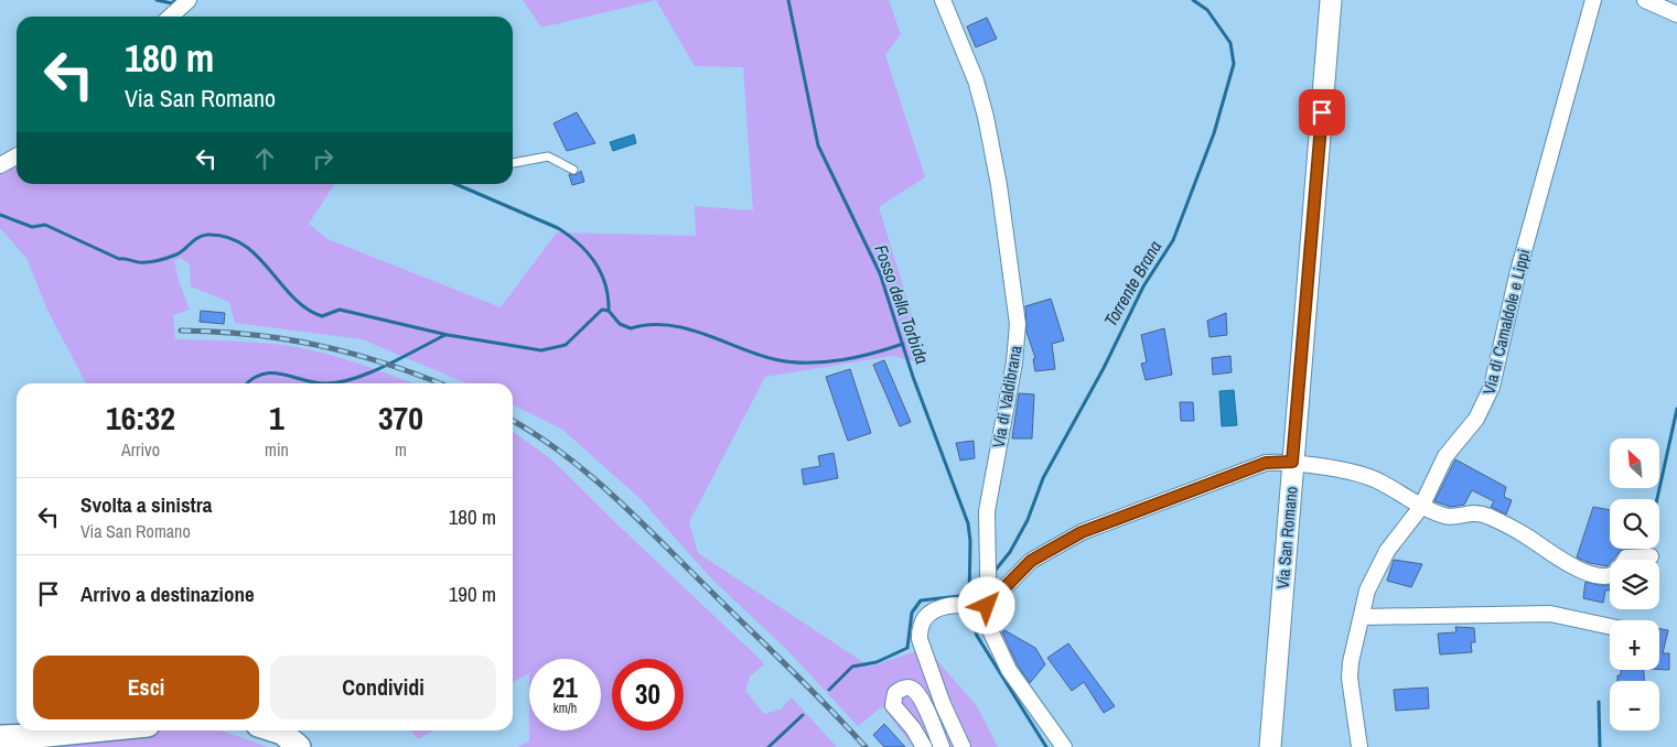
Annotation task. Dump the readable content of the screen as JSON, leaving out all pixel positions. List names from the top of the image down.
{
  "streets": {
    "street": ["Via di Camaldole e Lippi", "Via di Valdibrana", "Via San Romano"]
  },
  "water": ["Torrente Brana", "Fosso della Torbida"],
  "north": "top left",
  "page": {
    "turn": ["180 m", "Via San Romano"],
    "eta": [
      "16:32",
      "Arrivo",
      "1",
      "min",
      "370",
      "m"
    ],
    "map_buttons": ["+", "−"],
    "list": [
      {
        "name": "Svolta a sinistra",
        "note": "Via San Romano",
        "value": "180 m"
      },
      {
        "name": "Arrivo a destinazione",
        "value": "190 m"
      }
    ],
    "buttons": ["Esci", "Condividi"],
    "speed": "21 km/h",
    "limit": "30"
  }
}
